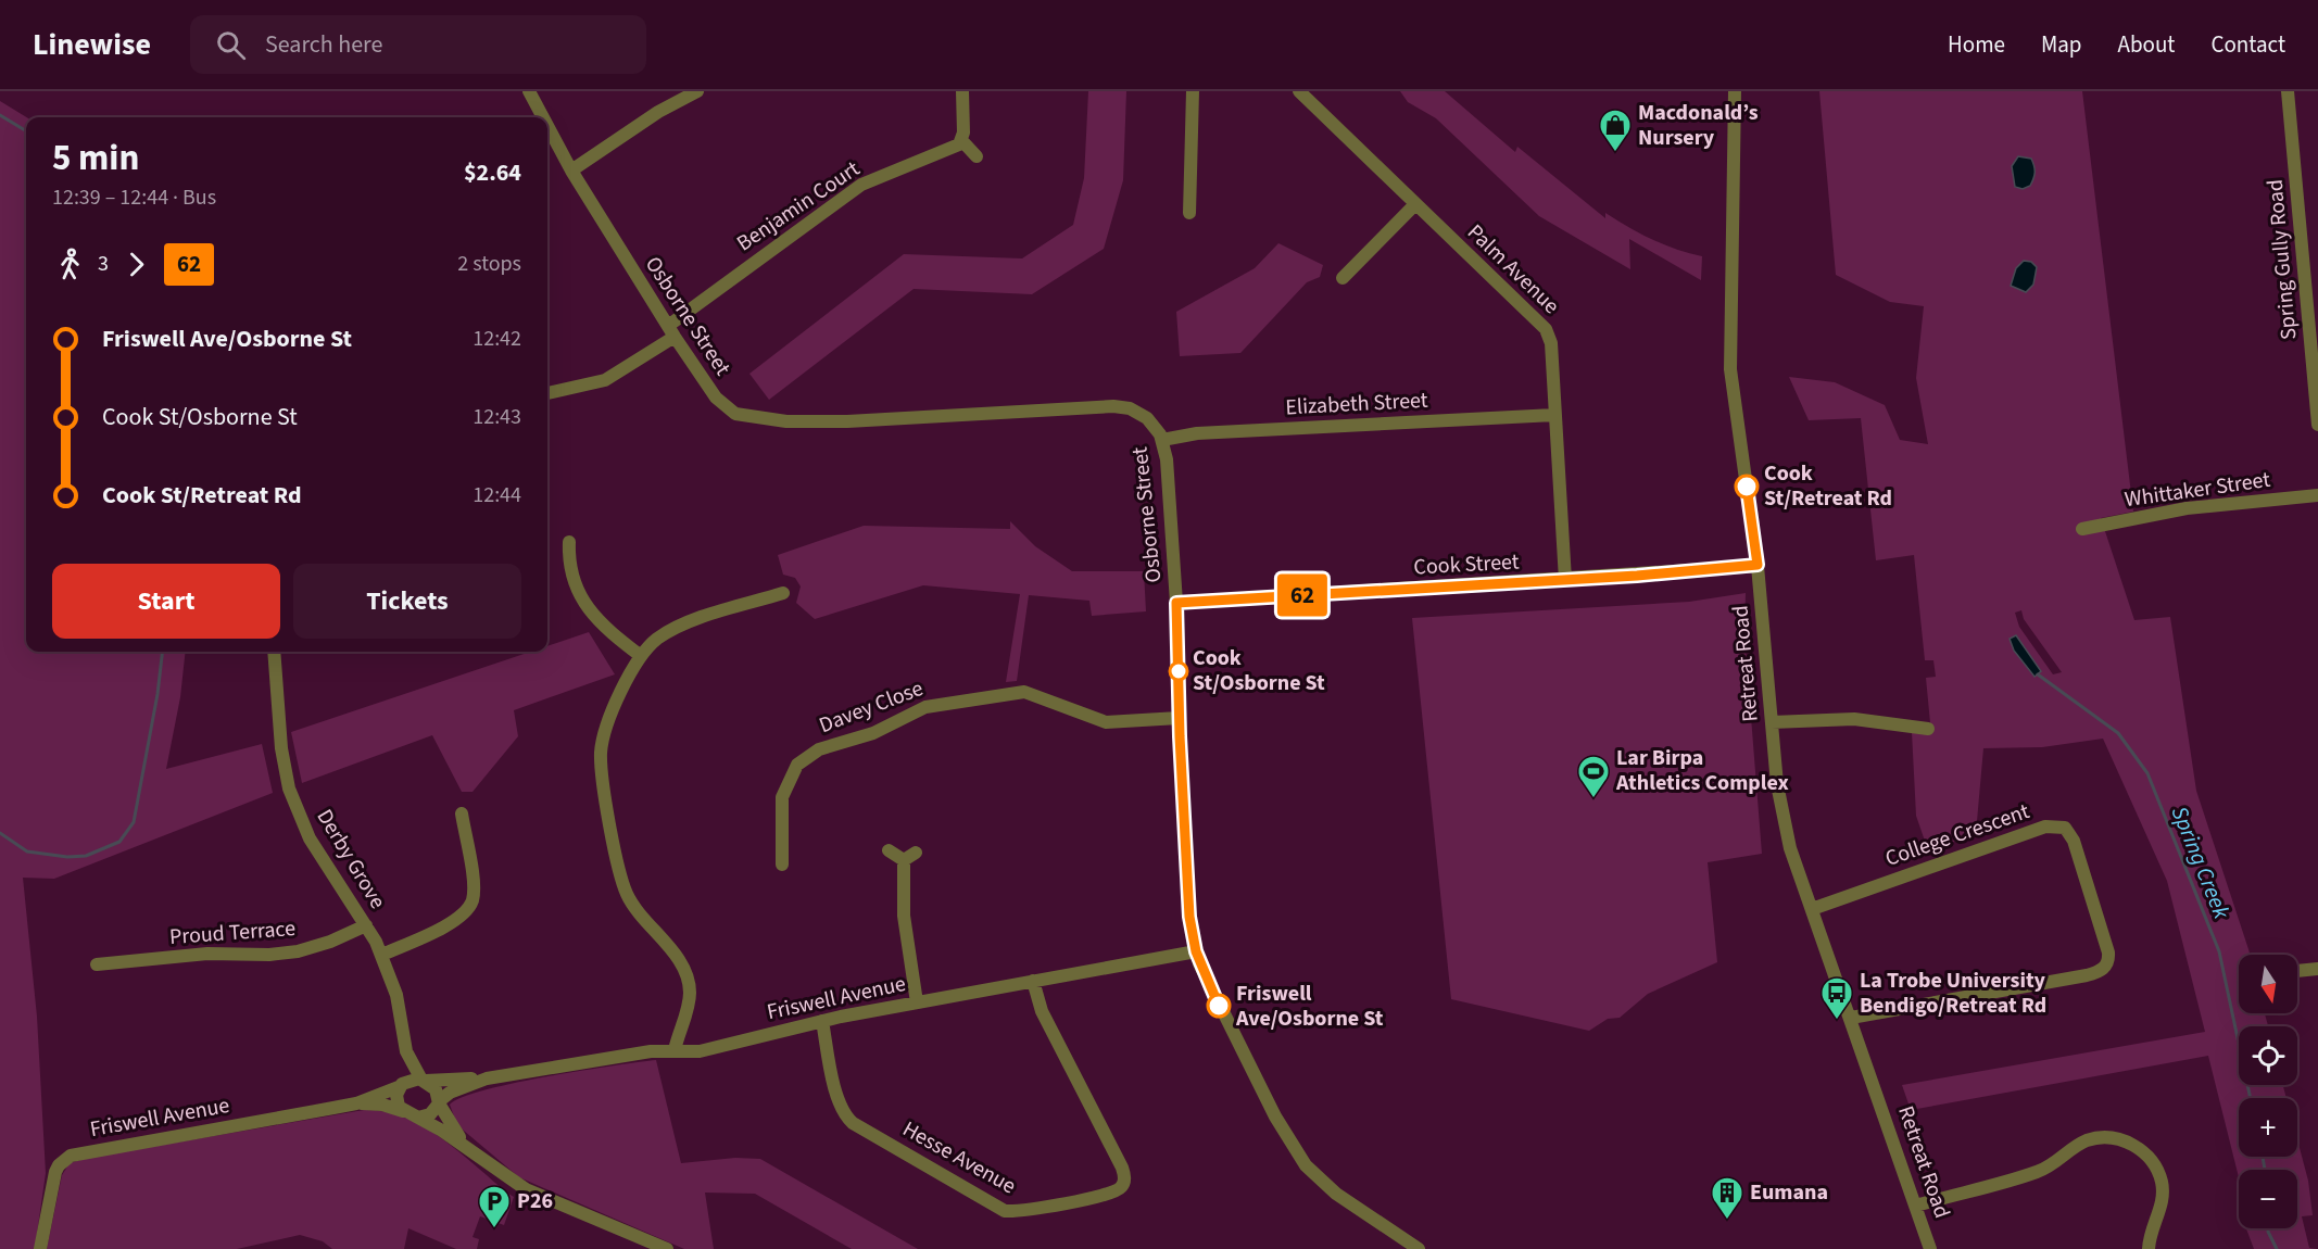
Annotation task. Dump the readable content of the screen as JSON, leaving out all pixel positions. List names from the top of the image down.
{
  "streets": {
    "street": [
      "Benjamin Court",
      "Spring Gully Road",
      "Palm Avenue",
      "Osborne Street",
      "Elizabeth Street",
      "Whittaker Street",
      "Cook Street",
      "Retreat Road",
      "Davey Close",
      "College Crescent",
      "Derby Grove",
      "Proud Terrace",
      "Friswell Avenue",
      "Hesse Avenue"
    ]
  },
  "crossings": [
    ["Benjamin Court", "Osborne Street"],
    ["Palm Avenue", "Elizabeth Street"],
    ["Palm Avenue", "Cook Street"],
    ["Osborne Street", "Elizabeth Street"],
    ["Osborne Street", "Cook Street"],
    ["Osborne Street", "Davey Close"],
    ["Osborne Street", "Friswell Avenue"],
    ["Cook Street", "Retreat Road"],
    ["Retreat Road", "College Crescent"],
    ["Derby Grove", "Proud Terrace"],
    ["Derby Grove", "Friswell Avenue"],
    ["Friswell Avenue", "Hesse Avenue"]
  ],
  "water": ["Spring Creek"],
  "places": {
    "shop": ["Macdonald’s Nursery"],
    "other": ["Cook St/Retreat Rd", "Cook St/Osborne St", "Friswell Ave/Osborne St"],
    "sports": ["Lar Birpa Athletics Complex"],
    "bus stop": ["La Trobe University Bendigo/Retreat Rd"],
    "building": ["Eumana"],
    "parking": ["P26"]
  },
  "lines": ["bus line 62"],
  "north": "bottom",
  "page": {
    "header": "Linewise",
    "search": "Search here",
    "nav": [
      "Home",
      "Map",
      "About",
      "Contact"
    ],
    "on_map": "62",
    "heading": ["5 min", "12:39 – 12:44 · Bus", "$2.64"],
    "legs": ["3", "62", "2 stops"],
    "list": [
      {
        "name": "Friswell Ave/Osborne St",
        "value": "12:42"
      },
      {
        "name": "Cook St/Osborne St",
        "value": "12:43"
      },
      {
        "name": "Cook St/Retreat Rd",
        "value": "12:44"
      }
    ],
    "buttons": ["Start", "Tickets"],
    "map_buttons": ["+", "−"]
  }
}
